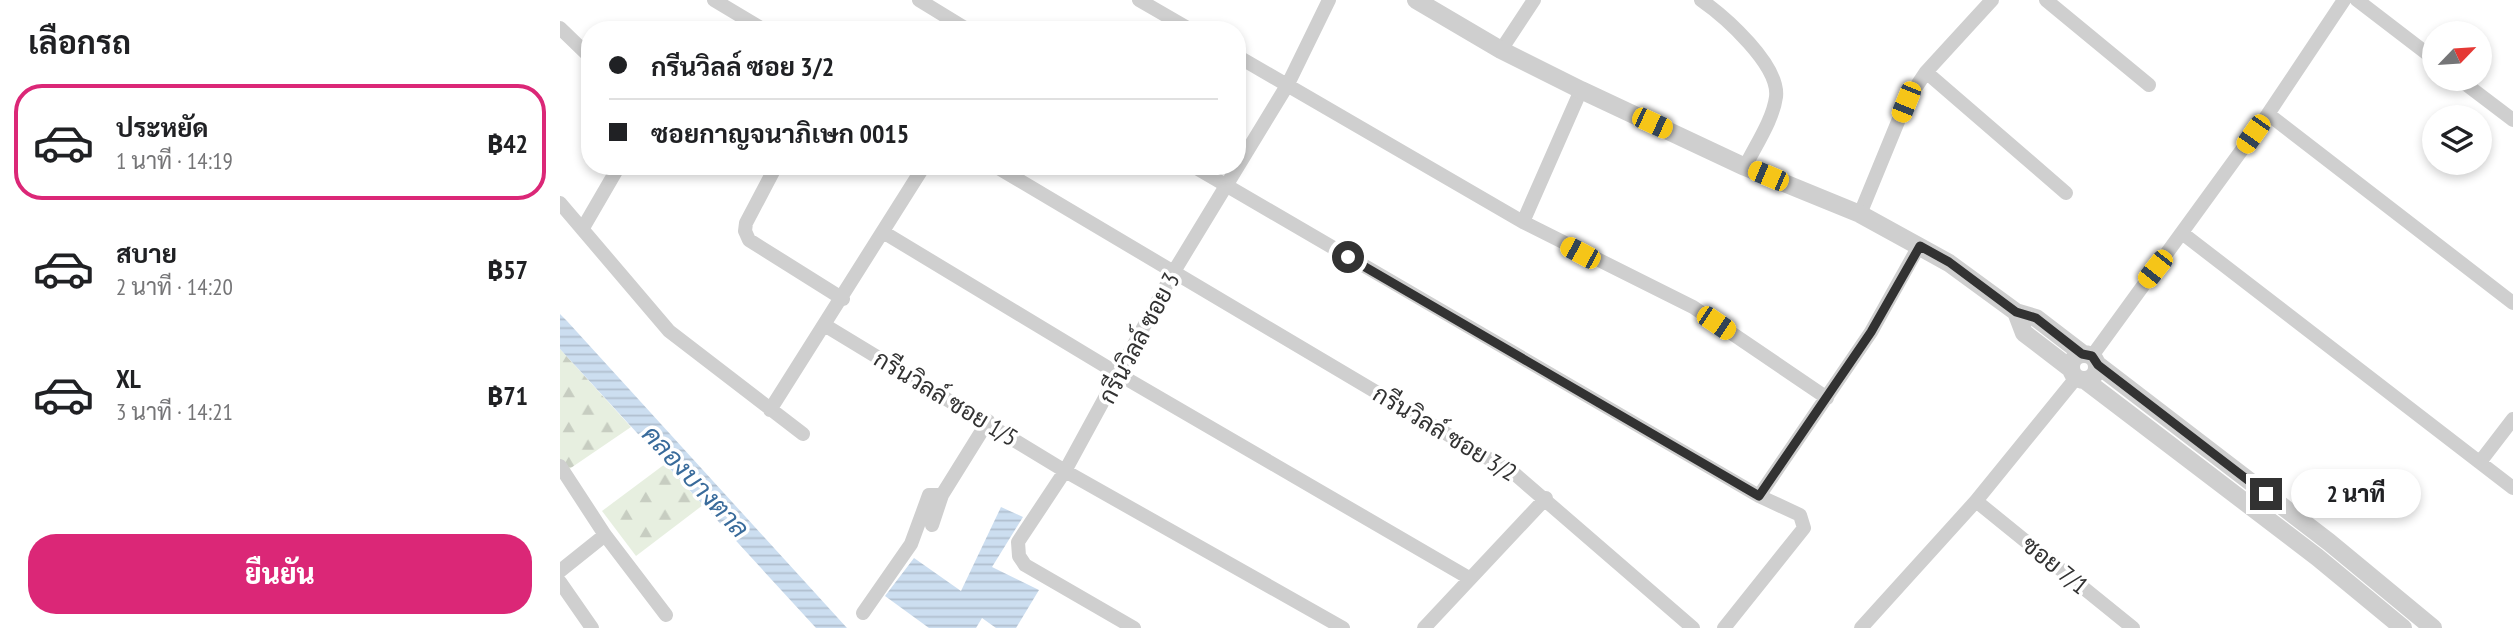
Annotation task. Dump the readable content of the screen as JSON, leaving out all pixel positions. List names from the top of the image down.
{
  "streets": {
    "street": [
      "กรีนวิลล์ ซอย 3",
      "กรีนวิลล์ ซอย 1/5",
      "กรีนวิลล์ ซอย 3/2",
      "ซอย 7/1"
    ]
  },
  "crossings": [
    ["กรีนวิลล์ ซอย 3", "กรีนวิลล์ ซอย 1/5"],
    ["กรีนวิลล์ ซอย 3", "กรีนวิลล์ ซอย 3/2"]
  ],
  "water": ["คลองบางตาล"],
  "north": "top right",
  "page": {
    "heading": "เลือกรถ",
    "banner": ["กรีนวิลล์ ซอย 3/2", "ซอยกาญจนาภิเษก 0015"],
    "list": [
      {
        "name": "ประหยัด",
        "note": "1 นาที · 14:19",
        "value": "฿42"
      },
      {
        "name": "สบาย",
        "note": "2 นาที · 14:20",
        "value": "฿57"
      },
      {
        "name": "XL",
        "note": "3 นาที · 14:21",
        "value": "฿71"
      }
    ],
    "bubble": "2 นาที",
    "buttons": "ยืนยัน"
  }
}
